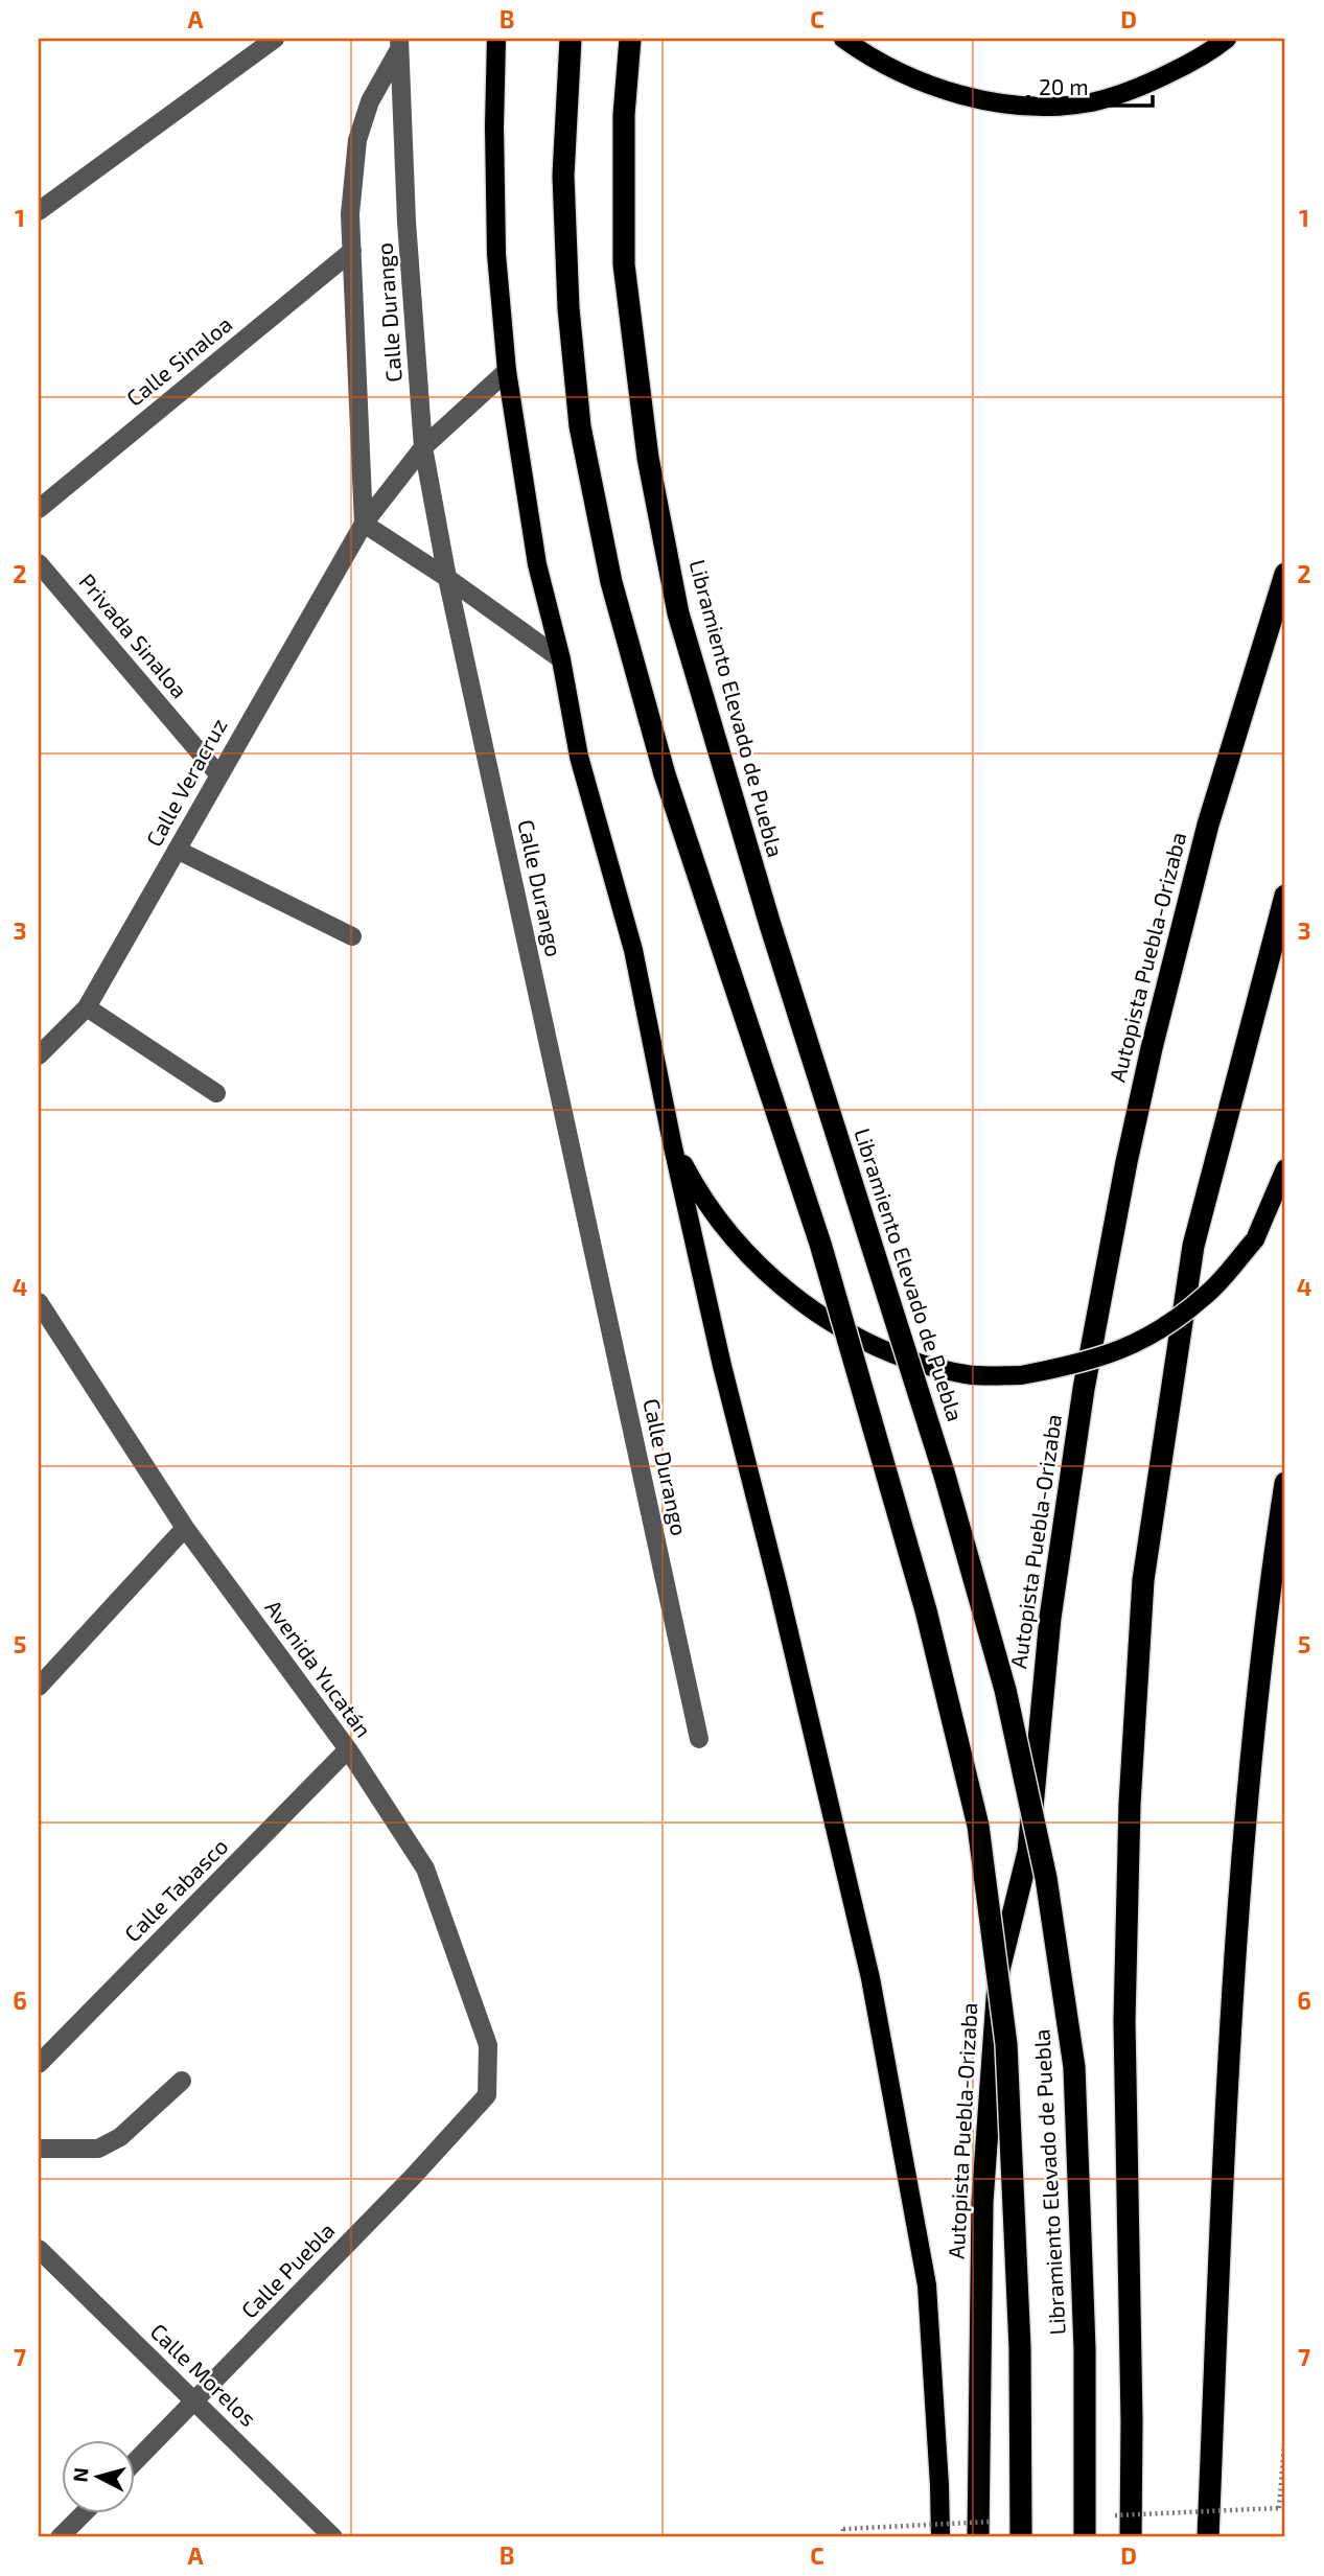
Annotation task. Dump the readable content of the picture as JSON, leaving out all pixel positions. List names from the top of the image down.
{
  "streets": {
    "highway": ["Libramiento Elevado de Puebla", "Autopista Puebla-Orizaba"],
    "street": [
      "Calle Durango",
      "Calle Sinaloa",
      "Privada Sinaloa",
      "Calle Veracruz",
      "Avenida Yucatán",
      "Calle Tabasco",
      "Calle Puebla",
      "Calle Morelos"
    ]
  },
  "crossings": [
    ["Calle Durango", "Calle Veracruz"],
    ["Privada Sinaloa", "Calle Veracruz"],
    ["Avenida Yucatán", "Calle Tabasco"],
    ["Avenida Yucatán", "Calle Puebla"],
    ["Calle Puebla", "Calle Morelos"]
  ],
  "scale_bar": "20 m",
  "north": "left",
  "grid": {
    "columns": [
      "A",
      "B",
      "C",
      "D"
    ],
    "rows": [
      "1",
      "2",
      "3",
      "4",
      "5",
      "6",
      "7"
    ]
  }
}
